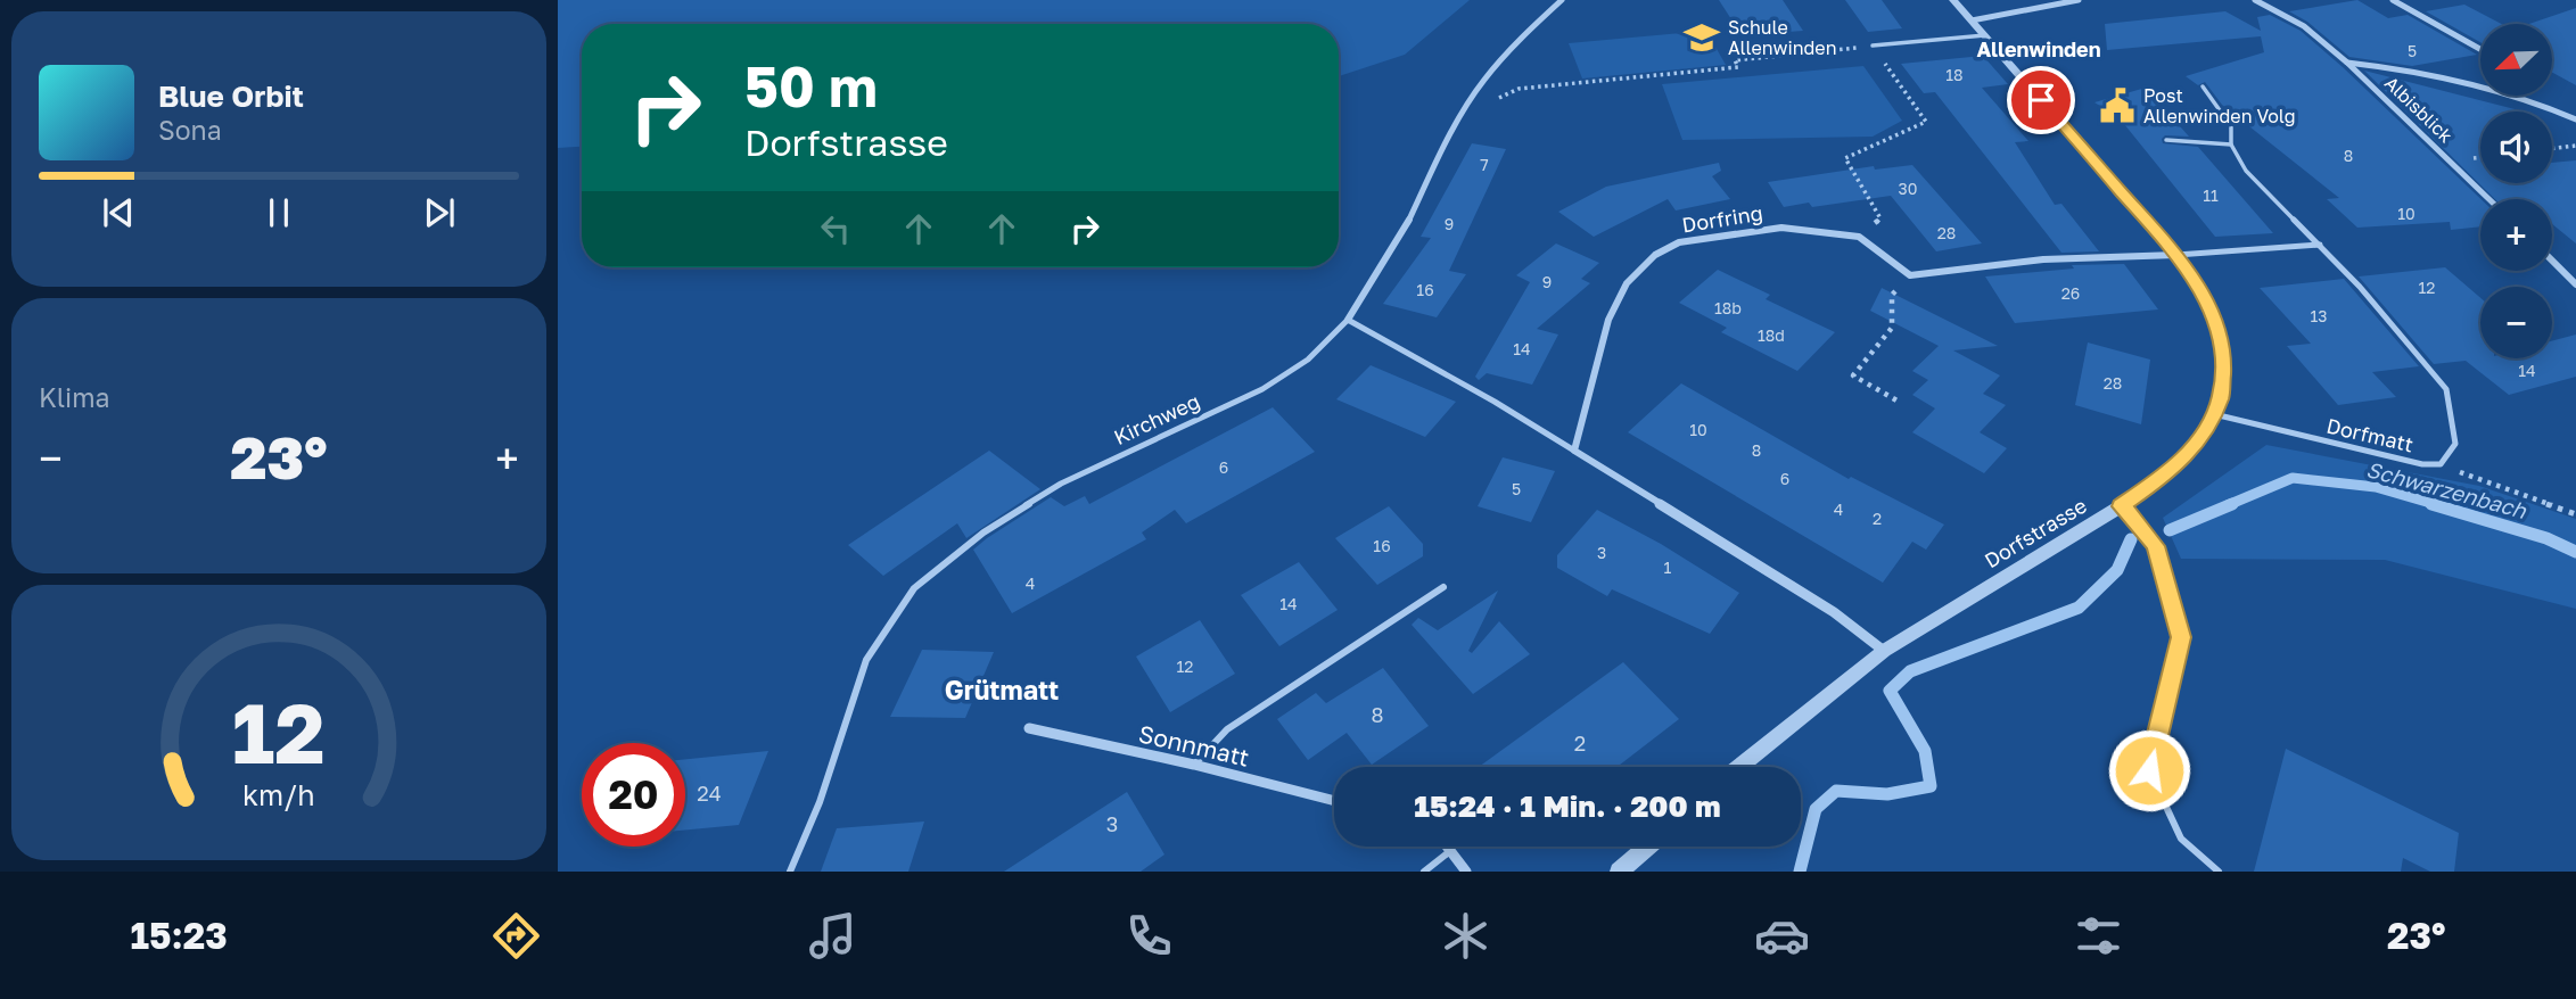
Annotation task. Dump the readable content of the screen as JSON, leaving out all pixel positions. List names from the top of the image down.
{
  "streets": {
    "street": [
      "Albisblick",
      "Dorfring",
      "Kirchweg",
      "Dorfstrasse",
      "Sonnmatt"
    ],
    "lane": ["Dorfmatt"]
  },
  "crossings": [
    ["Dorfmatt", "Dorfstrasse"]
  ],
  "districts": ["Allenwinden", "Grütmatt"],
  "water": ["Schwarzenbach"],
  "places": {
    "school or university": ["Schule Allenwinden"],
    "public building": ["Post Allenwinden Volg"]
  },
  "house_numbers": [
    "5",
    "18",
    "8",
    "7",
    "30",
    "11",
    "10",
    "9",
    "28",
    "9",
    "12",
    "16",
    "26",
    "18b",
    "13",
    "18d",
    "14",
    "14",
    "28",
    "10",
    "8",
    "6",
    "6",
    "5",
    "4",
    "2",
    "16",
    "3",
    "1",
    "4",
    "14",
    "12",
    "8",
    "2",
    "24",
    "3"
  ],
  "north": "bottom left",
  "page": {
    "map_buttons": ["+", "−"],
    "turn": ["50 m", "Dorfstrasse"],
    "song": ["Blue Orbit", "Sona"],
    "tile": "Klima",
    "heat": ["−", "23°", "+"],
    "limit": "20",
    "trip": "15:24 · 1 Min. · 200 m",
    "tabs": ["15:23", "23°"],
    "gauge": ["12", "km/h"]
  }
}
